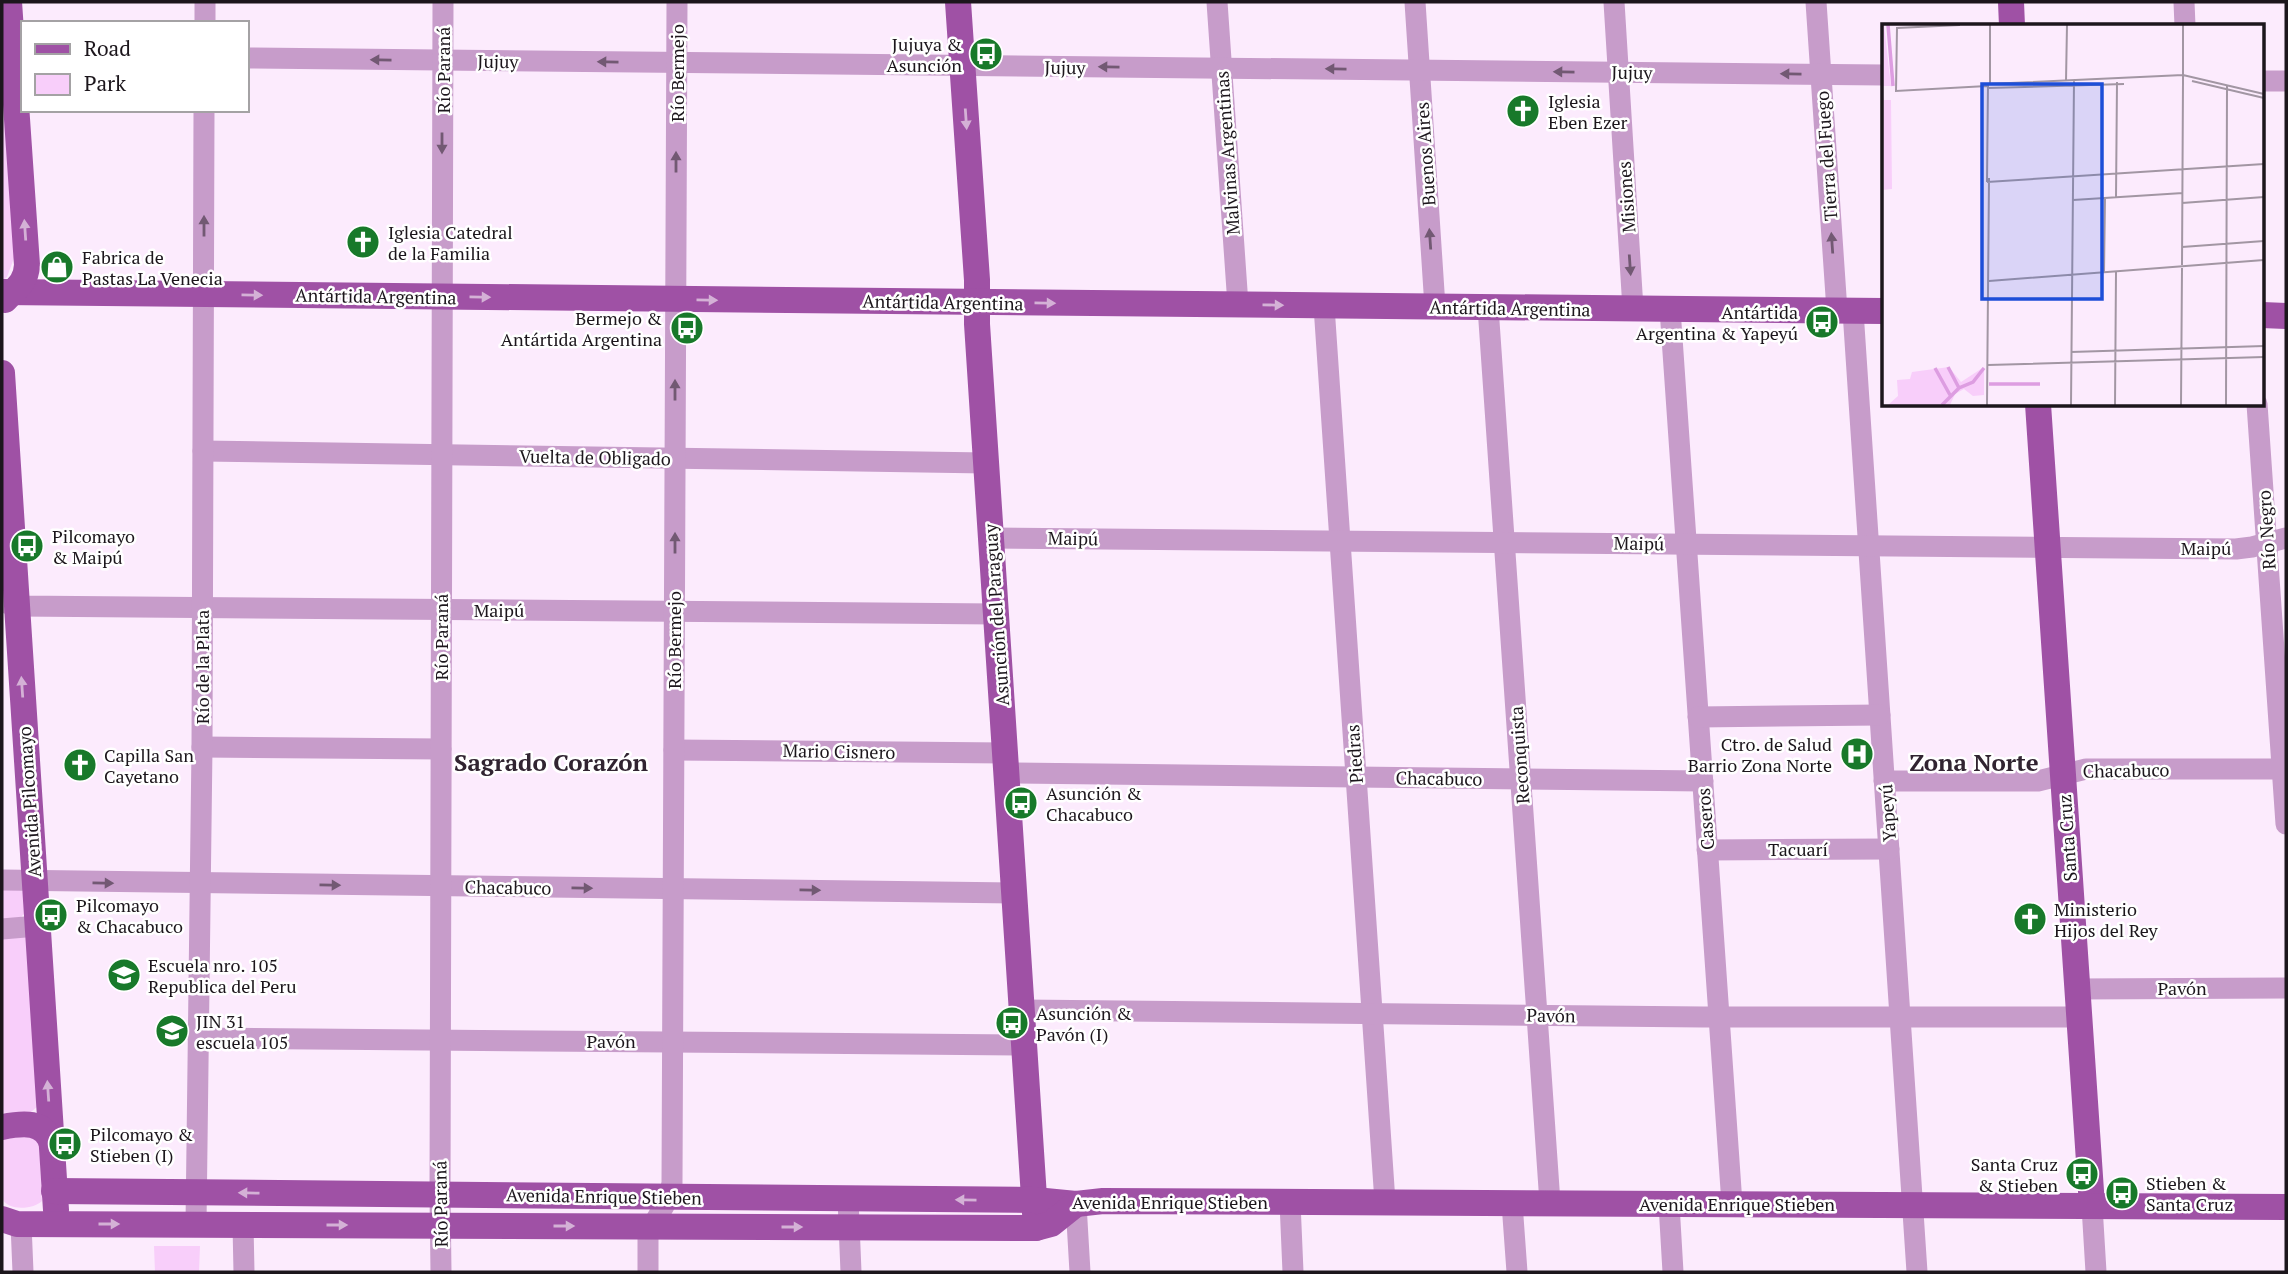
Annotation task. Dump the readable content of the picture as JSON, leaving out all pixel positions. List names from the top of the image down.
{
  "streets": {
    "main road": [
      "Antártida Argentina",
      "Asunción del Paraguay",
      "Avenida Pilcomayo",
      "Santa Cruz",
      "Avenida Enrique Stieben"
    ],
    "street": [
      "Jujuy",
      "Río Paraná",
      "Río Bermejo",
      "Malvinas Argentinas",
      "Buenos Aires",
      "Tierra del Fuego",
      "Misiones",
      "Vuelta de Obligado",
      "Río Negro",
      "Maipú",
      "Río de la Plata",
      "Mario Cisnero",
      "Piedras",
      "Reconquista",
      "Chacabuco",
      "Yapeyú",
      "Caseros",
      "Tacuarí",
      "Pavón"
    ]
  },
  "crossings": [
    ["Jujuy", "Río Paraná"],
    ["Jujuy", "Río Bermejo"],
    ["Jujuy", "Malvinas Argentinas"],
    ["Jujuy", "Buenos Aires"],
    ["Jujuy", "Tierra del Fuego"],
    ["Jujuy", "Misiones"],
    ["Jujuy", "Asunción del Paraguay"],
    ["Río Paraná", "Antártida Argentina"],
    ["Río Paraná", "Vuelta de Obligado"],
    ["Río Paraná", "Maipú"],
    ["Río Paraná", "Chacabuco"],
    ["Río Paraná", "Pavón"],
    ["Río Paraná", "Avenida Enrique Stieben"],
    ["Río Bermejo", "Antártida Argentina"],
    ["Río Bermejo", "Vuelta de Obligado"],
    ["Río Bermejo", "Maipú"],
    ["Río Bermejo", "Mario Cisnero"],
    ["Río Bermejo", "Chacabuco"],
    ["Río Bermejo", "Pavón"],
    ["Río Bermejo", "Avenida Enrique Stieben"],
    ["Malvinas Argentinas", "Antártida Argentina"],
    ["Buenos Aires", "Antártida Argentina"],
    ["Tierra del Fuego", "Antártida Argentina"],
    ["Tierra del Fuego", "Yapeyú"],
    ["Misiones", "Antártida Argentina"],
    ["Antártida Argentina", "Asunción del Paraguay"],
    ["Antártida Argentina", "Río de la Plata"],
    ["Antártida Argentina", "Piedras"],
    ["Antártida Argentina", "Reconquista"],
    ["Antártida Argentina", "Yapeyú"],
    ["Antártida Argentina", "Caseros"],
    ["Vuelta de Obligado", "Asunción del Paraguay"],
    ["Vuelta de Obligado", "Río de la Plata"],
    ["Río Negro", "Maipú"],
    ["Río Negro", "Chacabuco"],
    ["Maipú", "Asunción del Paraguay"],
    ["Maipú", "Río de la Plata"],
    ["Maipú", "Piedras"],
    ["Maipú", "Reconquista"],
    ["Maipú", "Avenida Pilcomayo"],
    ["Maipú", "Yapeyú"],
    ["Maipú", "Caseros"],
    ["Maipú", "Santa Cruz"],
    ["Asunción del Paraguay", "Mario Cisnero"],
    ["Asunción del Paraguay", "Chacabuco"],
    ["Asunción del Paraguay", "Pavón"],
    ["Asunción del Paraguay", "Avenida Enrique Stieben"],
    ["Río de la Plata", "Chacabuco"],
    ["Río de la Plata", "Pavón"],
    ["Río de la Plata", "Avenida Enrique Stieben"],
    ["Mario Cisnero", "Chacabuco"],
    ["Piedras", "Chacabuco"],
    ["Piedras", "Pavón"],
    ["Piedras", "Avenida Enrique Stieben"],
    ["Reconquista", "Chacabuco"],
    ["Reconquista", "Pavón"],
    ["Reconquista", "Avenida Enrique Stieben"],
    ["Chacabuco", "Avenida Pilcomayo"],
    ["Chacabuco", "Yapeyú"],
    ["Chacabuco", "Caseros"],
    ["Chacabuco", "Santa Cruz"],
    ["Avenida Pilcomayo", "Avenida Enrique Stieben"],
    ["Yapeyú", "Tacuarí"],
    ["Yapeyú", "Pavón"],
    ["Yapeyú", "Avenida Enrique Stieben"],
    ["Caseros", "Tacuarí"],
    ["Caseros", "Pavón"],
    ["Caseros", "Avenida Enrique Stieben"],
    ["Santa Cruz", "Pavón"],
    ["Santa Cruz", "Avenida Enrique Stieben"]
  ],
  "one_way": [
    "Jujuy",
    "Río Bermejo",
    "Buenos Aires",
    "Tierra del Fuego",
    "Misiones",
    "Antártida Argentina",
    "Chacabuco",
    "Avenida Pilcomayo"
  ],
  "districts": ["Sagrado Corazón", "Zona Norte"],
  "places": {
    "bus stop": [
      "Jujuya & Asunción",
      "Antártida Argentina & Yapeyú",
      "Bermejo & Antártida Argentina",
      "Pilcomayo & Maipú",
      "Asunción & Chacabuco",
      "Pilcomayo & Chacabuco",
      "Asunción & Pavón (I)",
      "Pilcomayo & Stieben (I)",
      "Santa Cruz & Stieben",
      "Stieben & Santa Cruz"
    ],
    "church": [
      "Iglesia Eben Ezer",
      "Iglesia Catedral de la Familia",
      "Capilla San Cayetano",
      "Ministerio Hijos del Rey"
    ],
    "shop": ["Fabrica de Pastas La Venecia"],
    "hospital": ["Ctro. de Salud Barrio Zona Norte"],
    "school or university": ["Escuela nro. 105 Republica del Peru", "JIN 31 escuela 105"]
  },
  "legend": ["Road", "Park"]
}
